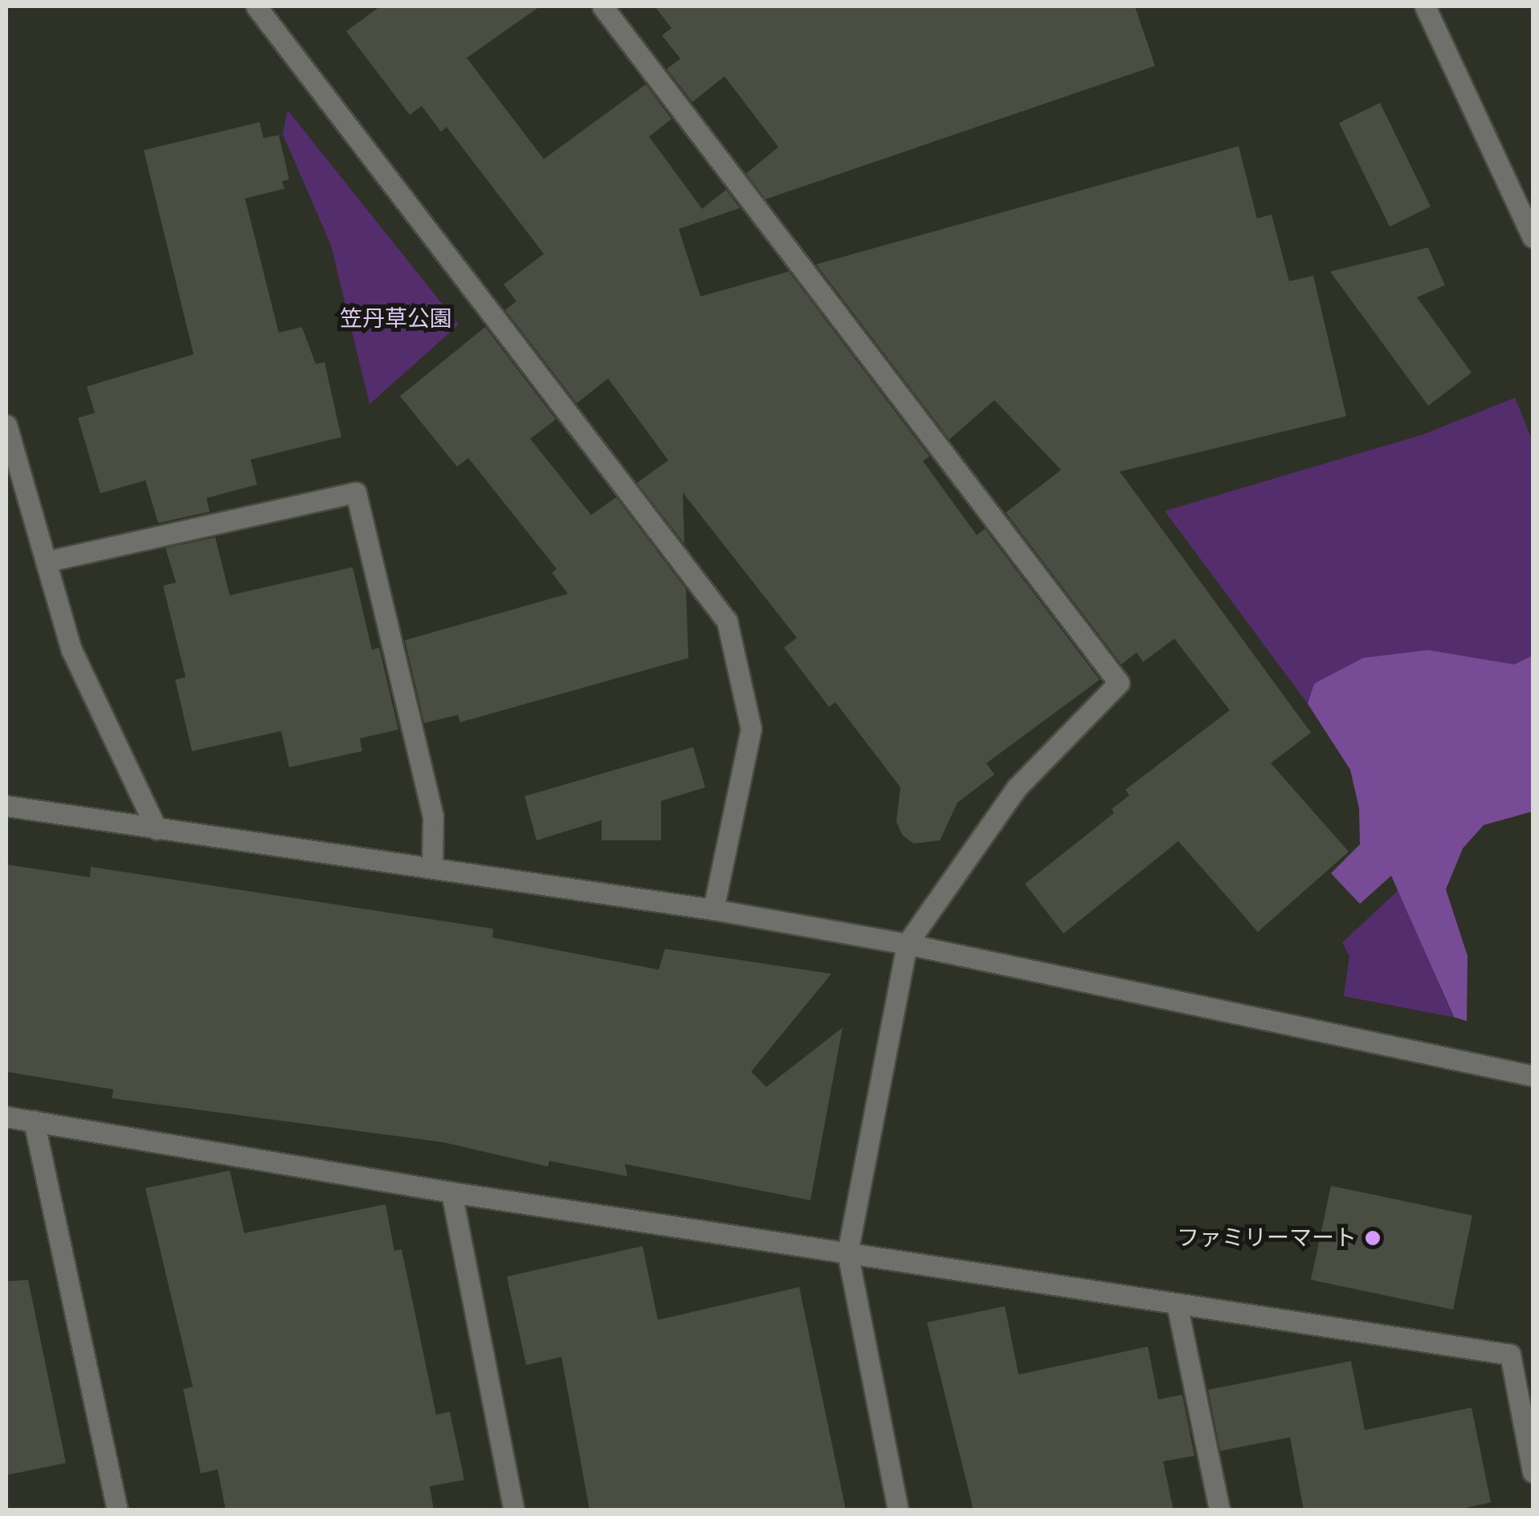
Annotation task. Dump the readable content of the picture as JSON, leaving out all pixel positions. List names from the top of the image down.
{
  "parks": ["笠丹草公園"],
  "places": ["ファミリーマート"]
}
